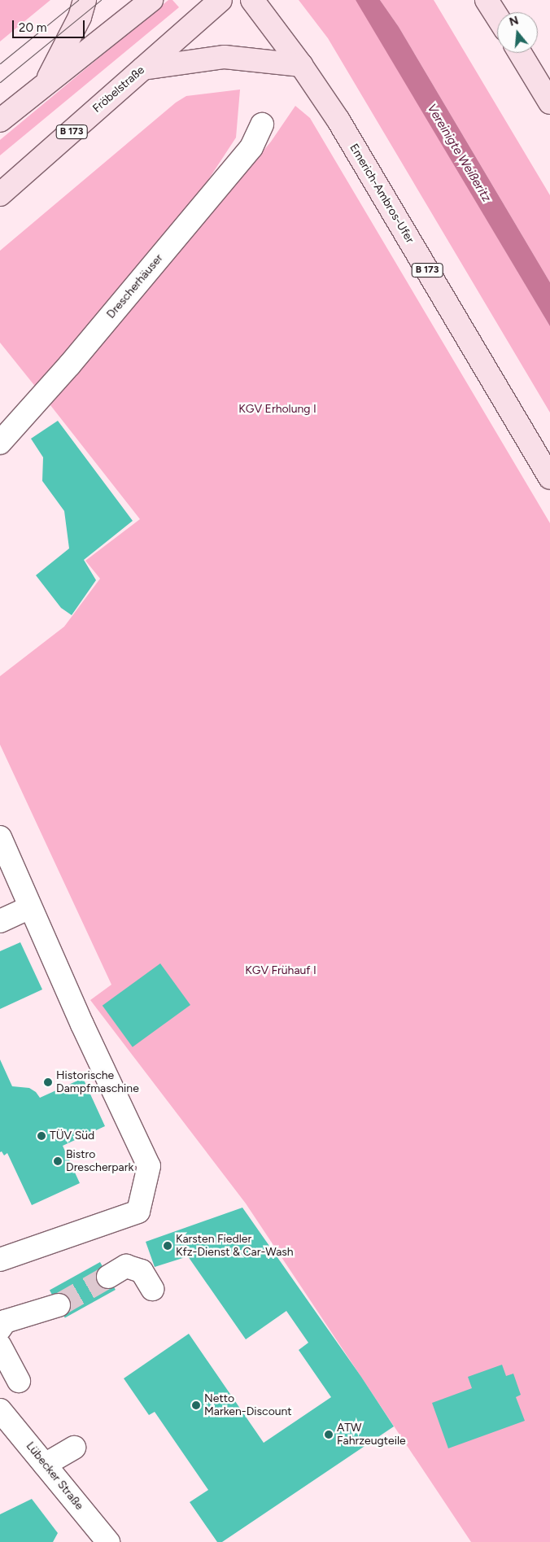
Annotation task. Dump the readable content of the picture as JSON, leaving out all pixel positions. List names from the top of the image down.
{
  "streets": {
    "main road": ["Fröbelstraße", "B 173", "Emerich-Ambros-Ufer"],
    "street": ["Drescherhäuser", "Lübecker Straße"]
  },
  "water": ["Vereinigte Weißeritz"],
  "parks": ["KGV Erholung I", "KGV Frühauf I"],
  "places": [
    "Historische Dampfmaschine",
    "TÜV Süd",
    "Bistro Drescherpark",
    "Karsten Fiedler Kfz-Dienst & Car-Wash",
    "Netto Marken-Discount",
    "ATW Fahrzeugteile"
  ],
  "scale_bar": "20 m",
  "north": "top"
}
